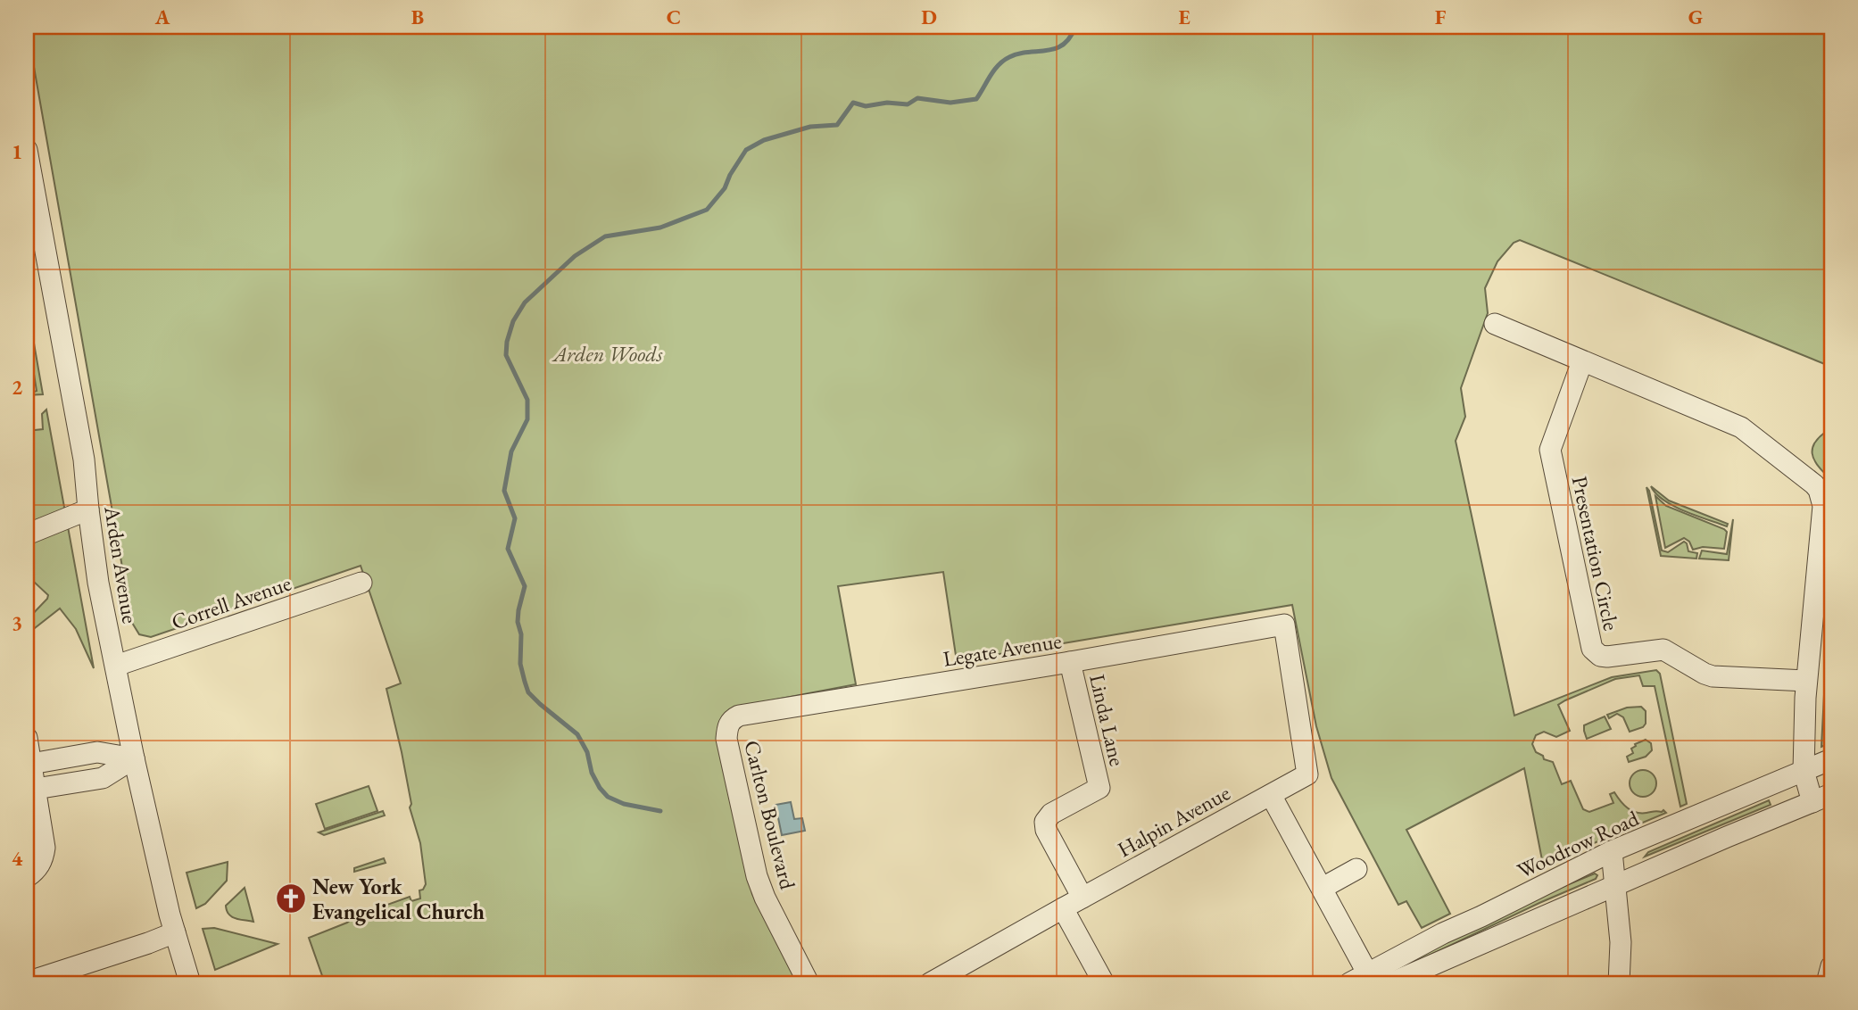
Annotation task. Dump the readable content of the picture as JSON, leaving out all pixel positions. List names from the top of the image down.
{
  "streets": {
    "street": [
      "Presentation Circle",
      "Arden Avenue",
      "Correll Avenue",
      "Legate Avenue",
      "Linda Lane",
      "Carlton Boulevard",
      "Halpin Avenue",
      "Woodrow Road"
    ]
  },
  "crossings": [
    ["Arden Avenue", "Correll Avenue"],
    ["Legate Avenue", "Linda Lane"],
    ["Legate Avenue", "Carlton Boulevard"],
    ["Legate Avenue", "Halpin Avenue"],
    ["Linda Lane", "Halpin Avenue"]
  ],
  "parks": ["Arden Woods"],
  "places": {
    "church": ["New York Evangelical Church"]
  },
  "grid": {
    "columns": [
      "A",
      "B",
      "C",
      "D",
      "E",
      "F",
      "G"
    ],
    "rows": [
      "1",
      "2",
      "3",
      "4"
    ]
  }
}
